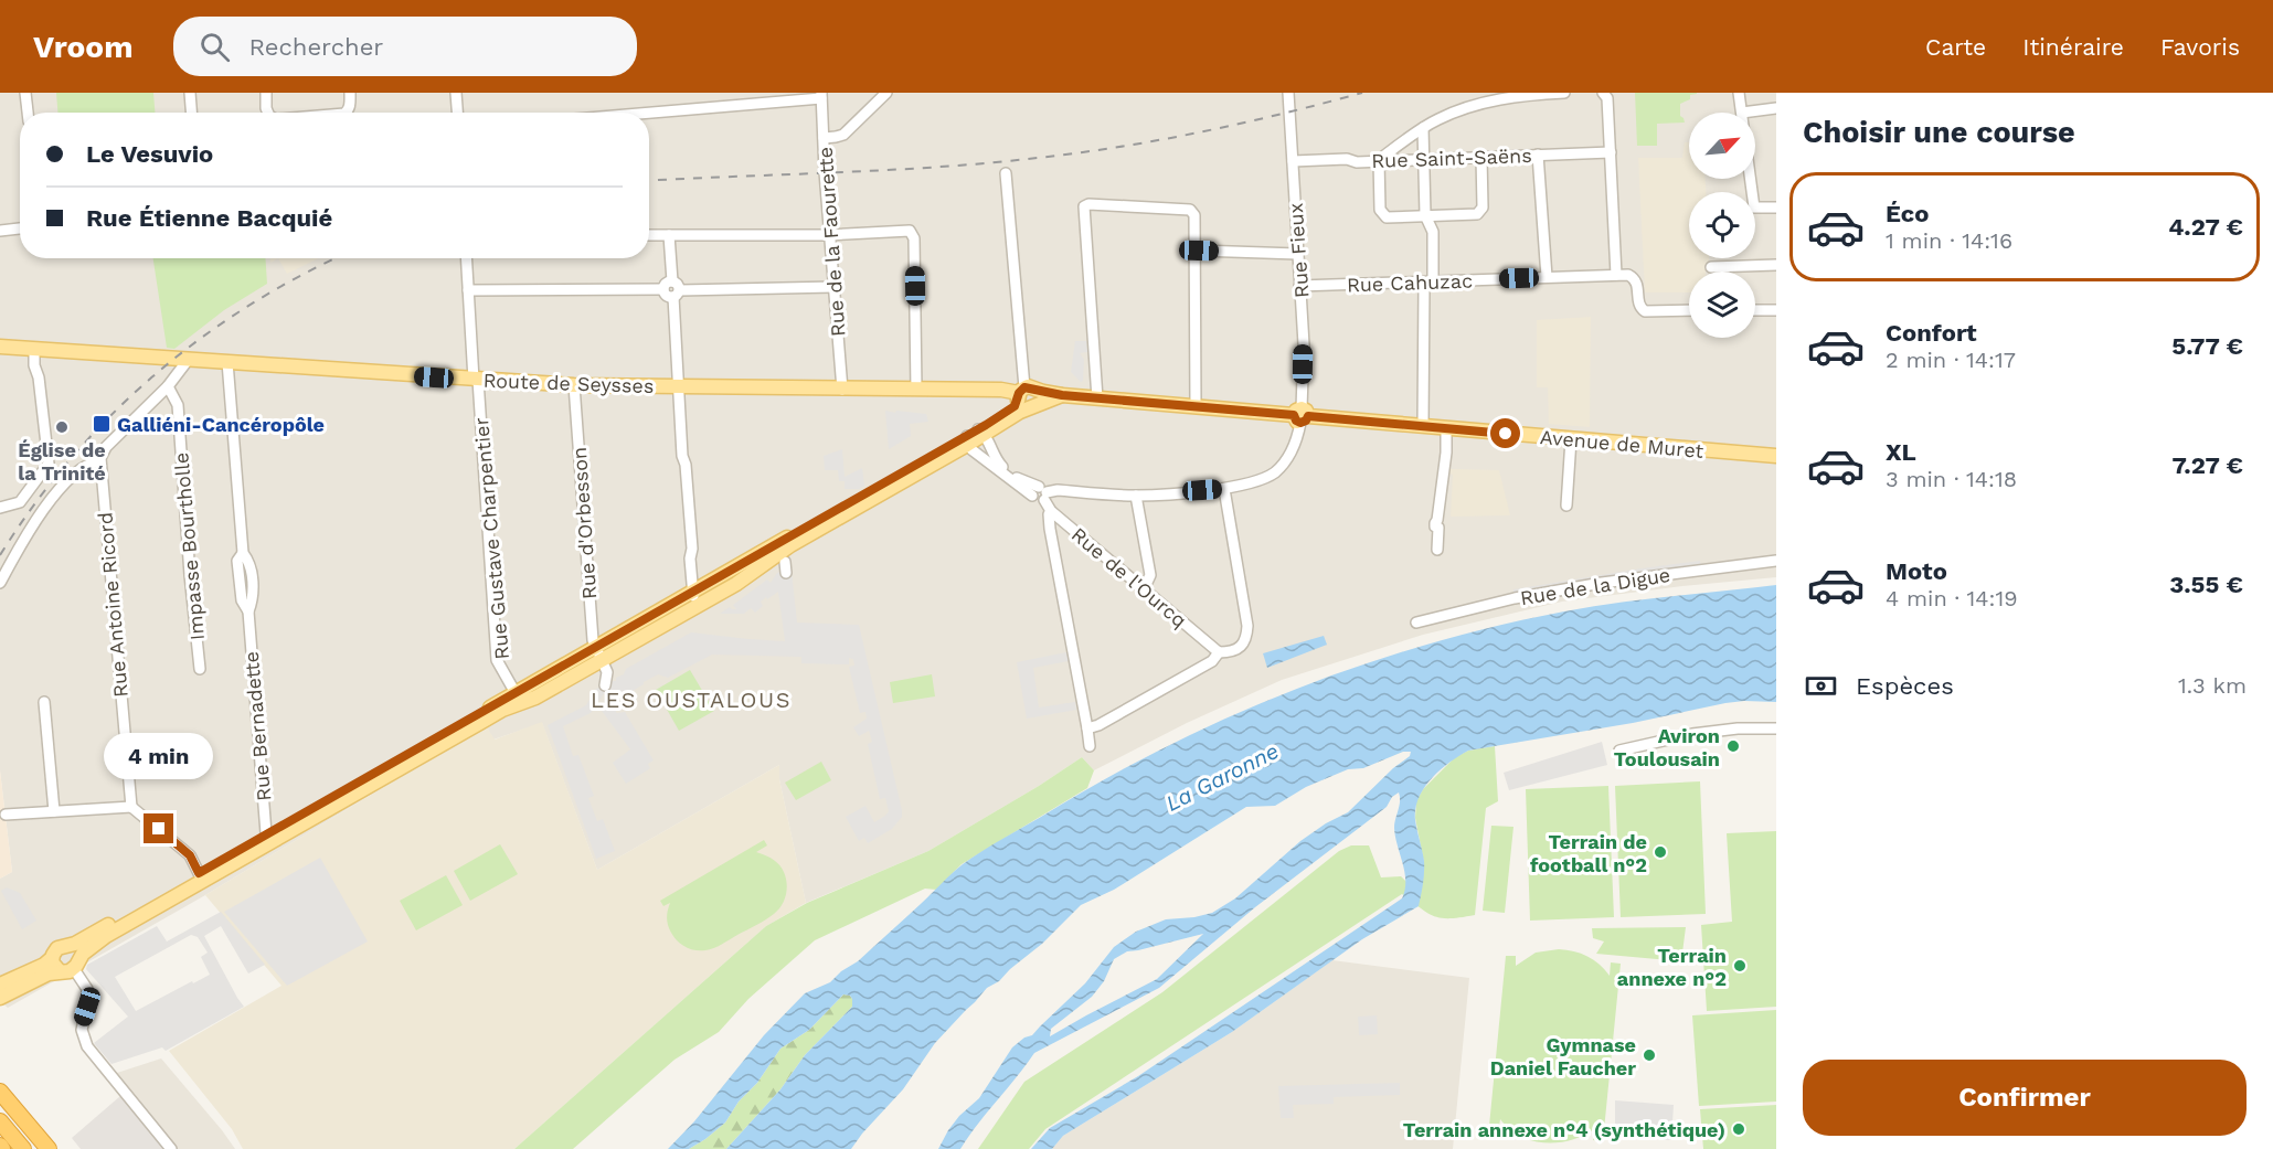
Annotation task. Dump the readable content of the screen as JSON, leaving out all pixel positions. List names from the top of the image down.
{
  "streets": {
    "main road": ["Route de Seysses", "Avenue de Muret"],
    "street": [
      "Rue Saint-Saëns",
      "Rue de la Faourette",
      "Rue Fieux",
      "Rue Cahuzac",
      "Rue d'Orbesson",
      "Rue Gustave Charpentier",
      "Impasse Bourtholle",
      "Rue de l'Ourcq",
      "Rue de la Digue",
      "Rue Antoine Ricord",
      "Rue Bernadette"
    ]
  },
  "crossings": [
    ["Rue Saint-Saëns", "Rue Fieux"],
    ["Rue de la Faourette", "Route de Seysses"],
    ["Rue Fieux", "Rue Cahuzac"],
    ["Rue Fieux", "Avenue de Muret"],
    ["Rue Fieux", "Rue de l'Ourcq"],
    ["Route de Seysses", "Avenue de Muret"],
    ["Route de Seysses", "Rue d'Orbesson"],
    ["Route de Seysses", "Rue Gustave Charpentier"],
    ["Route de Seysses", "Rue Bernadette"]
  ],
  "districts": ["LES OUSTALOUS"],
  "water": ["La Garonne"],
  "places": {
    "transit": ["Galliéni-Cancéropôle"],
    "other": [
      "Église de la Trinité",
      "Aviron Toulousain",
      "Terrain de football n°2",
      "Terrain annexe n°2",
      "Gymnase Daniel Faucher",
      "Terrain annexe n°4 (synthétique)"
    ]
  },
  "north": "top right",
  "page": {
    "header": "Vroom",
    "search": "Rechercher",
    "nav": ["Carte", "Itinéraire", "Favoris"],
    "heading": "Choisir une course",
    "banner": ["Le Vesuvio", "Rue Étienne Bacquié"],
    "list": [
      {
        "name": "Éco",
        "note": "1 min · 14:16",
        "value": "4.27 €"
      },
      {
        "name": "Confort",
        "note": "2 min · 14:17",
        "value": "5.77 €"
      },
      {
        "name": "XL",
        "note": "3 min · 14:18",
        "value": "7.27 €"
      },
      {
        "name": "Moto",
        "note": "4 min · 14:19",
        "value": "3.55 €"
      }
    ],
    "pay": ["Espèces", "1.3 km"],
    "bubble": "4 min",
    "buttons": "Confirmer"
  }
}
